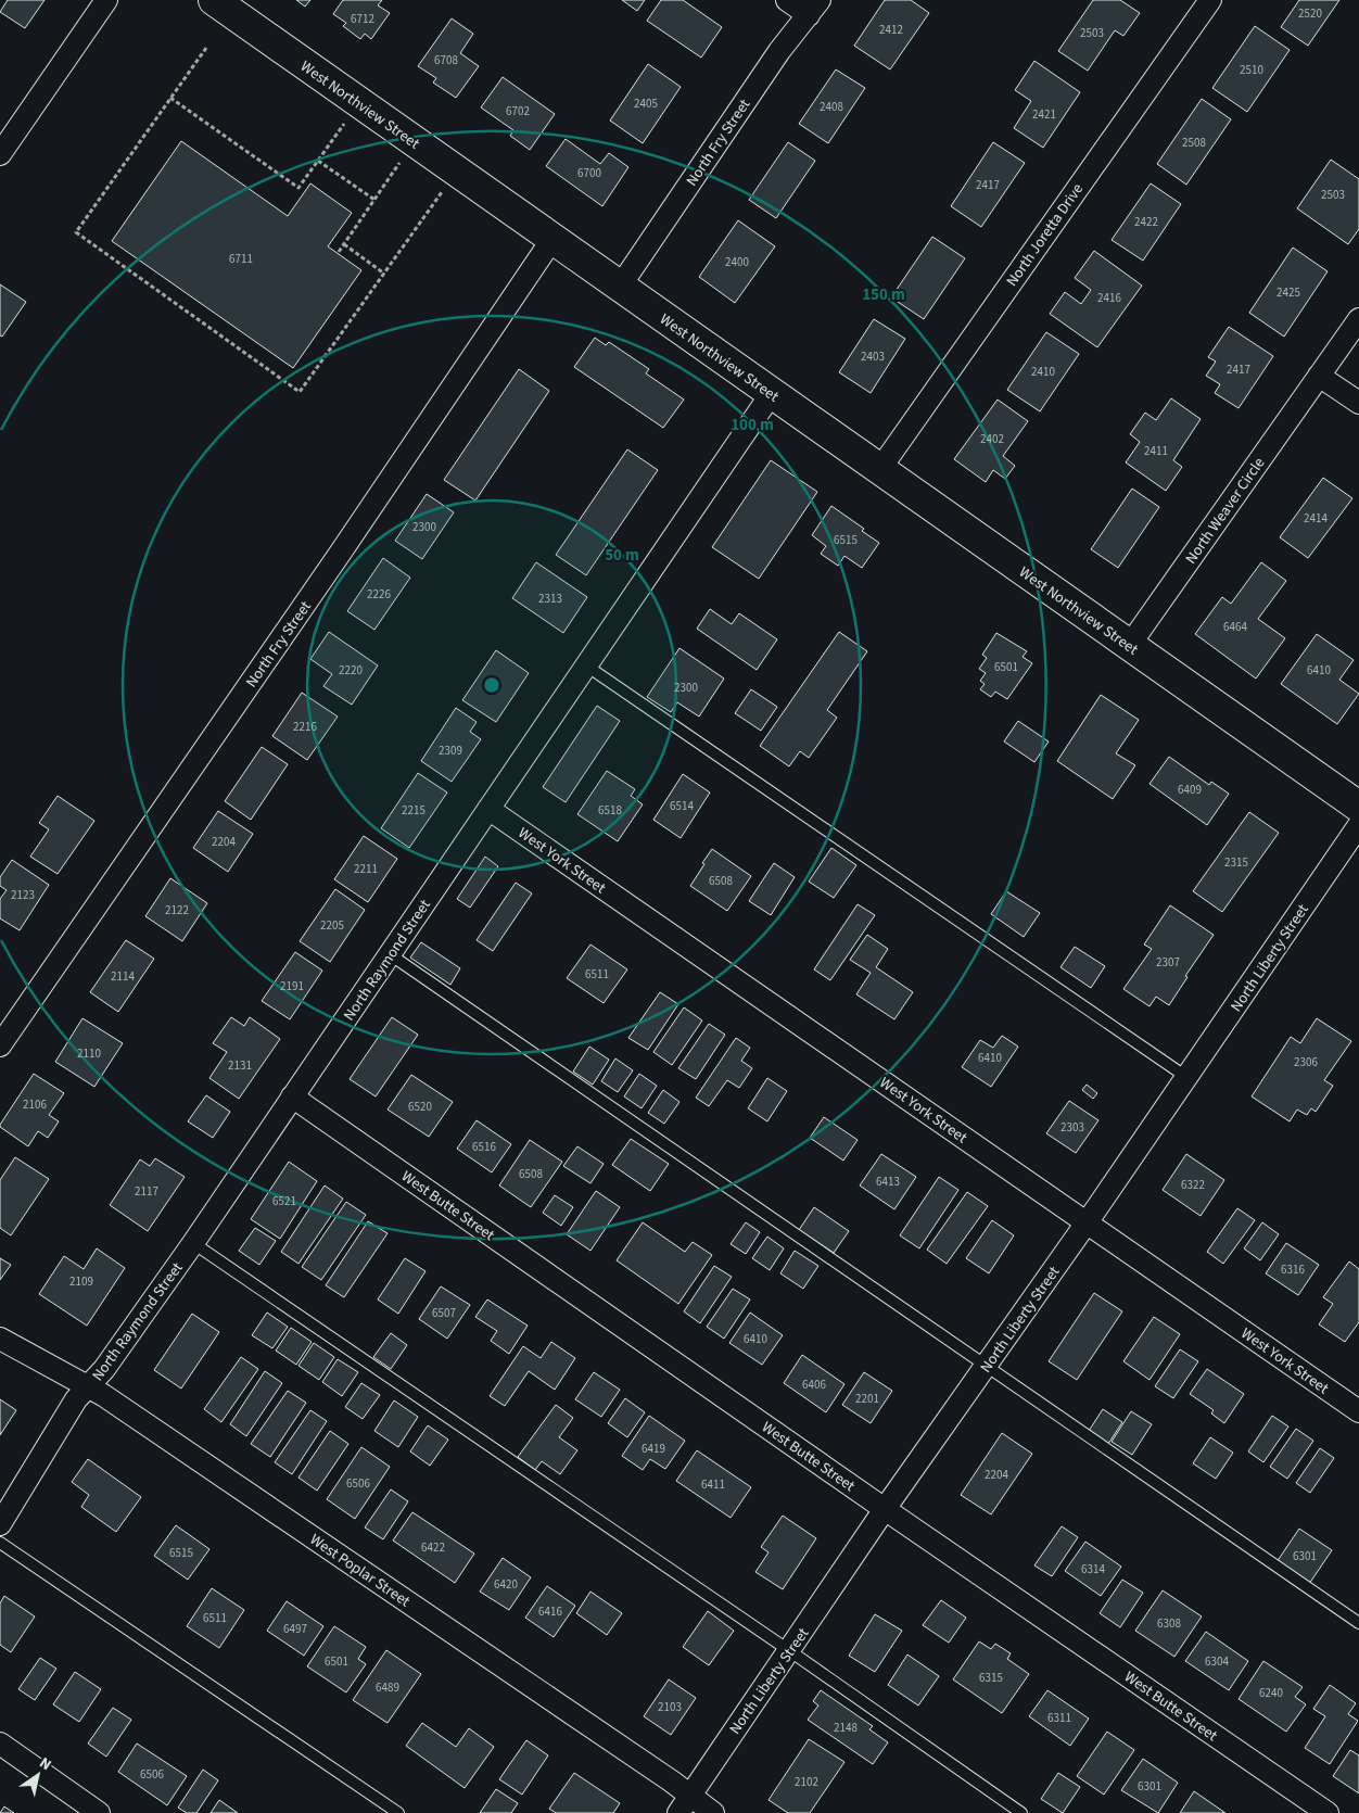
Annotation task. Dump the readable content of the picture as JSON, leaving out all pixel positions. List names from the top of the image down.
{
  "streets": {
    "street": [
      "West Northview Street",
      "North Fry Street",
      "North Joretta Drive",
      "North Weaver Circle",
      "West York Street",
      "North Liberty Street",
      "North Raymond Street",
      "West Butte Street",
      "West Poplar Street"
    ]
  },
  "crossings": [
    ["West Northview Street", "North Fry Street"],
    ["West Northview Street", "North Joretta Drive"],
    ["West Northview Street", "North Weaver Circle"],
    ["West Northview Street", "North Raymond Street"],
    ["West York Street", "North Liberty Street"],
    ["West York Street", "North Raymond Street"],
    ["North Liberty Street", "West Butte Street"],
    ["North Liberty Street", "West Poplar Street"],
    ["North Raymond Street", "West Butte Street"],
    ["North Raymond Street", "West Poplar Street"]
  ],
  "house_numbers": [
    "2520",
    "6712",
    "2412",
    "2503",
    "6708",
    "2510",
    "2405",
    "2408",
    "6702",
    "2421",
    "2508",
    "6700",
    "2417",
    "2503",
    "2422",
    "6711",
    "2400",
    "2425",
    "2416",
    "2403",
    "2417",
    "2410",
    "2402",
    "2411",
    "2414",
    "2300",
    "6515",
    "2226",
    "2313",
    "6464",
    "6501",
    "2220",
    "6410",
    "2300",
    "2216",
    "2309",
    "6409",
    "6514",
    "2215",
    "6518",
    "2204",
    "2315",
    "2211",
    "6508",
    "2123",
    "2122",
    "2205",
    "2307",
    "6511",
    "2114",
    "2191",
    "2110",
    "6410",
    "2306",
    "2131",
    "2106",
    "6520",
    "2303",
    "6516",
    "6508",
    "6413",
    "6322",
    "2117",
    "6521",
    "6316",
    "2109",
    "6507",
    "6410",
    "6406",
    "2201",
    "6419",
    "2204",
    "6506",
    "6411",
    "6422",
    "6515",
    "6301",
    "6314",
    "6420",
    "6416",
    "6511",
    "6308",
    "6497",
    "6501",
    "6304",
    "6315",
    "6489",
    "6240",
    "2103",
    "6311",
    "2148",
    "6506",
    "2102",
    "6301"
  ],
  "north": "top right",
  "rings": ["150 m", "100 m", "50 m"]
}
